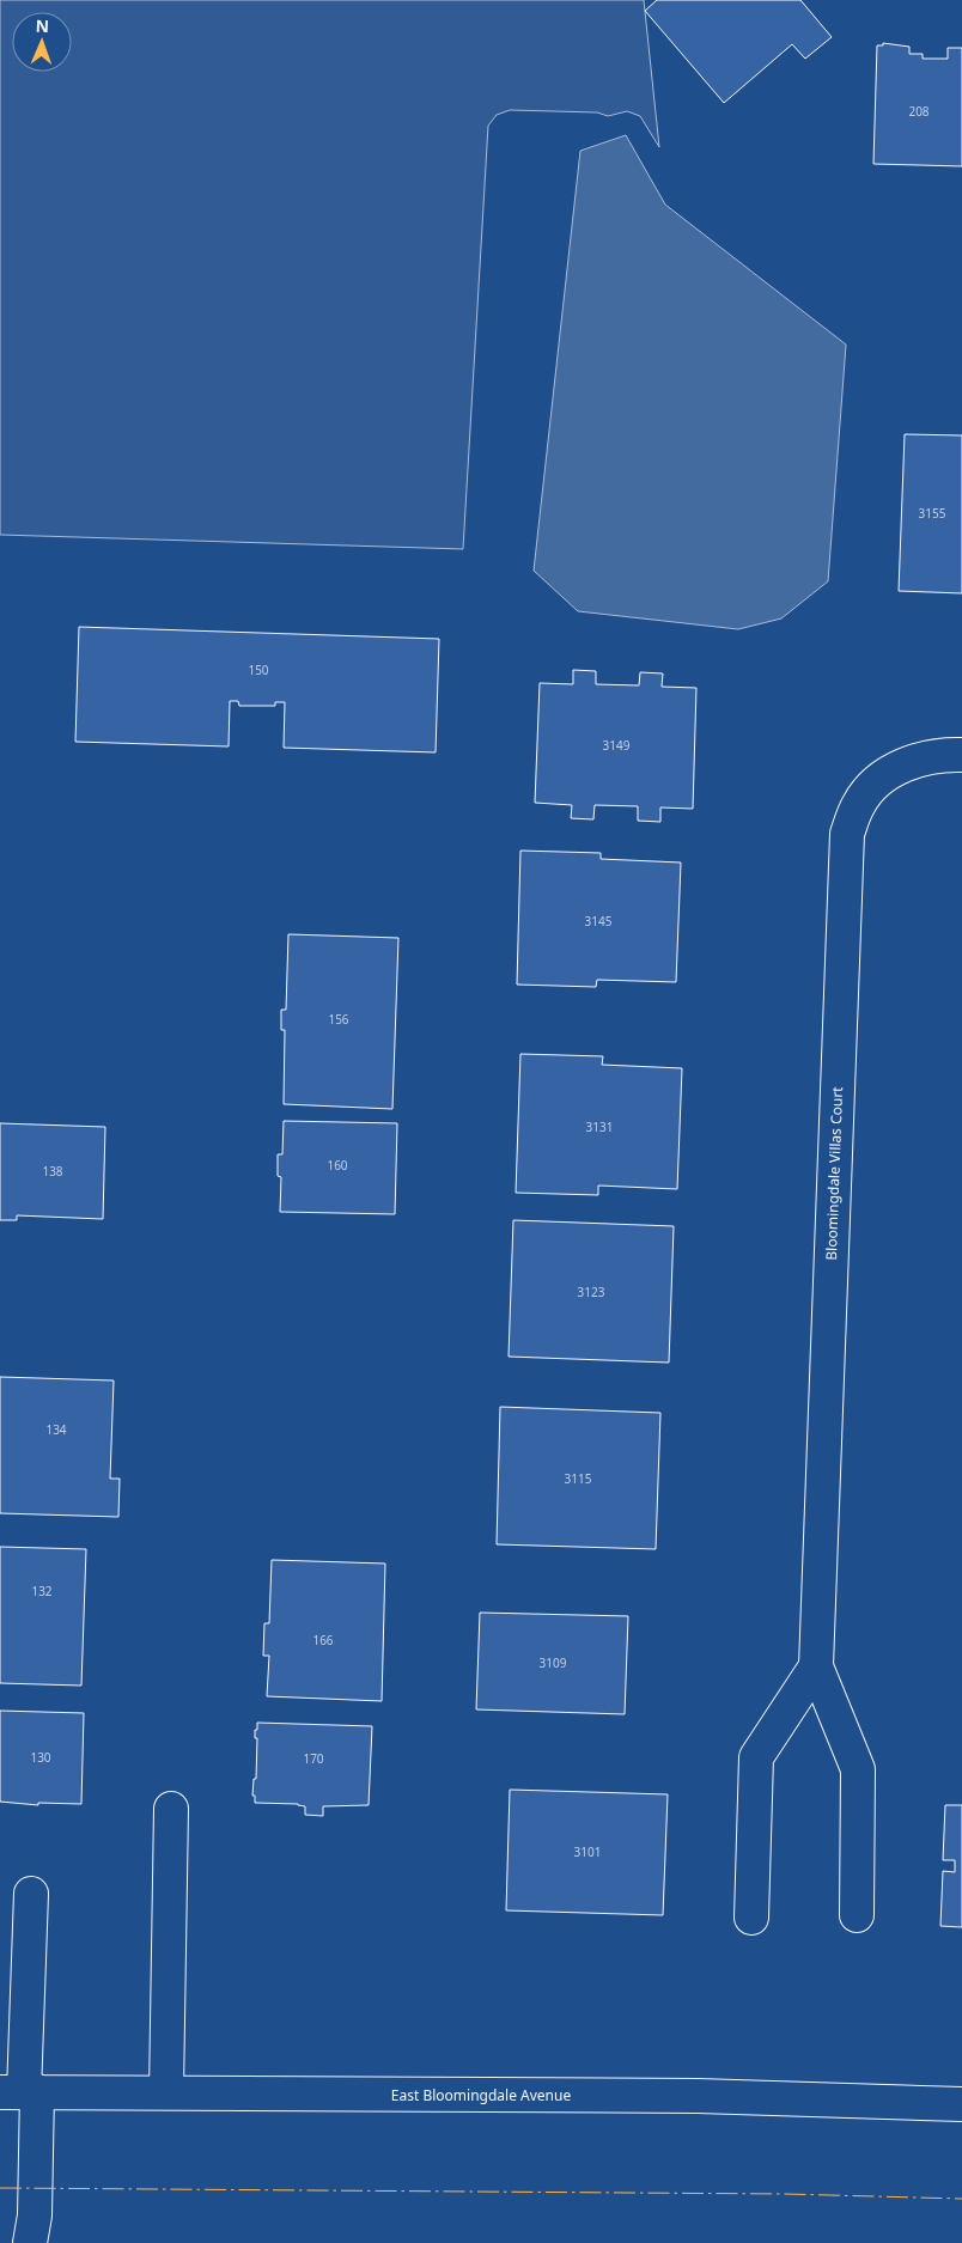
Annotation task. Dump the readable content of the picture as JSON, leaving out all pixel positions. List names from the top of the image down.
{
  "streets": {
    "street": ["Bloomingdale Villas Court", "East Bloomingdale Avenue"]
  },
  "house_numbers": [
    "208",
    "3155",
    "150",
    "3149",
    "3145",
    "156",
    "3131",
    "160",
    "138",
    "3123",
    "134",
    "3115",
    "132",
    "166",
    "3109",
    "130",
    "170",
    "3101"
  ],
  "north": "top"
}
